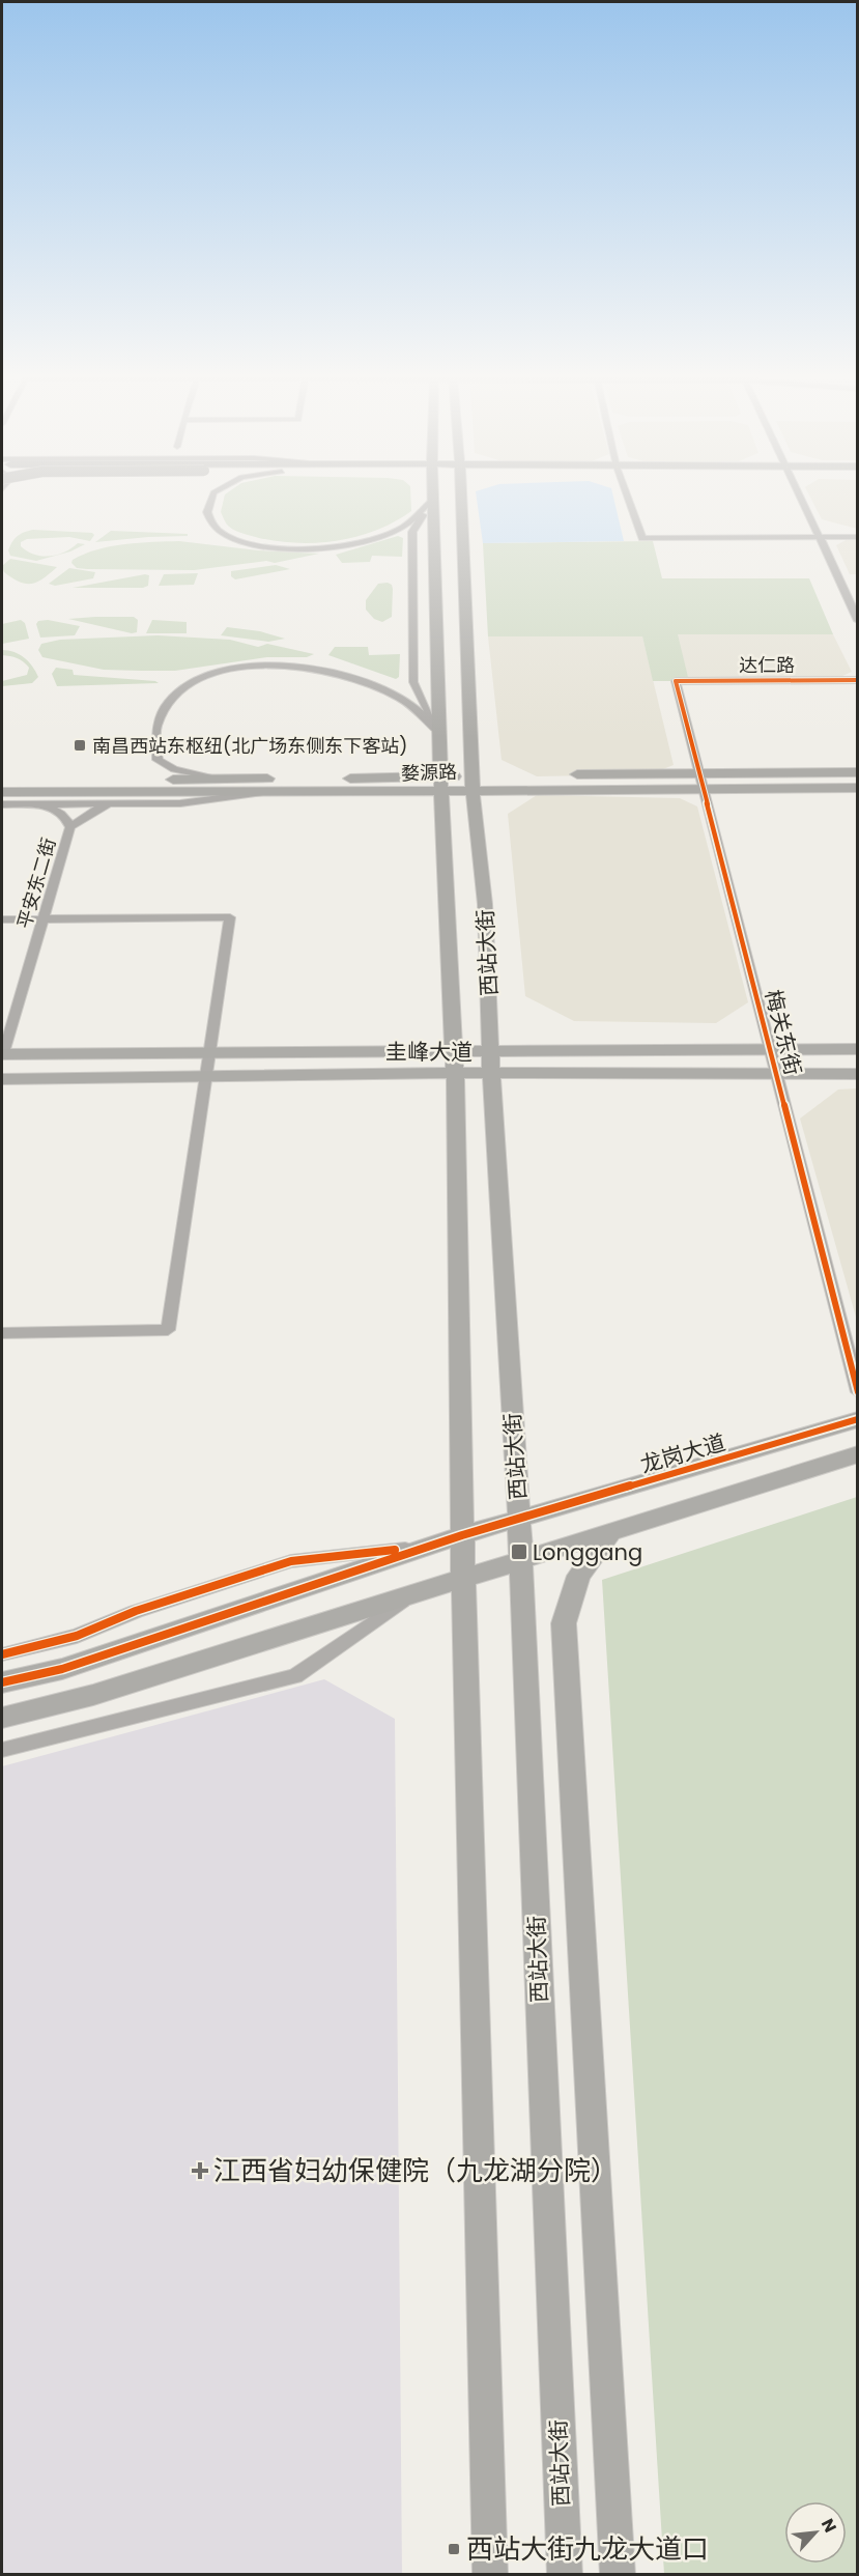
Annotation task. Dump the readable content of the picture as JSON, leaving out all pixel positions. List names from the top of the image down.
{
  "streets": {
    "main road": [
      "婺源路",
      "西站大街",
      "圭峰大道",
      "龙岗大道"
    ],
    "street": ["达仁路", "平安东二街", "梅关东街"]
  },
  "crossings": [
    ["达仁路", "梅关东街"],
    ["婺源路", "西站大街"],
    ["婺源路", "梅关东街"],
    ["平安东二街", "圭峰大道"],
    ["西站大街", "圭峰大道"],
    ["西站大街", "龙岗大道"],
    ["梅关东街", "圭峰大道"]
  ],
  "places": {
    "transit": ["南昌西站东枢纽(北广场东侧东下客站)", "Longgang", "西站大街九龙大道口"],
    "health": ["江西省妇幼保健院（九龙湖分院）"]
  },
  "north": "top right"
}
